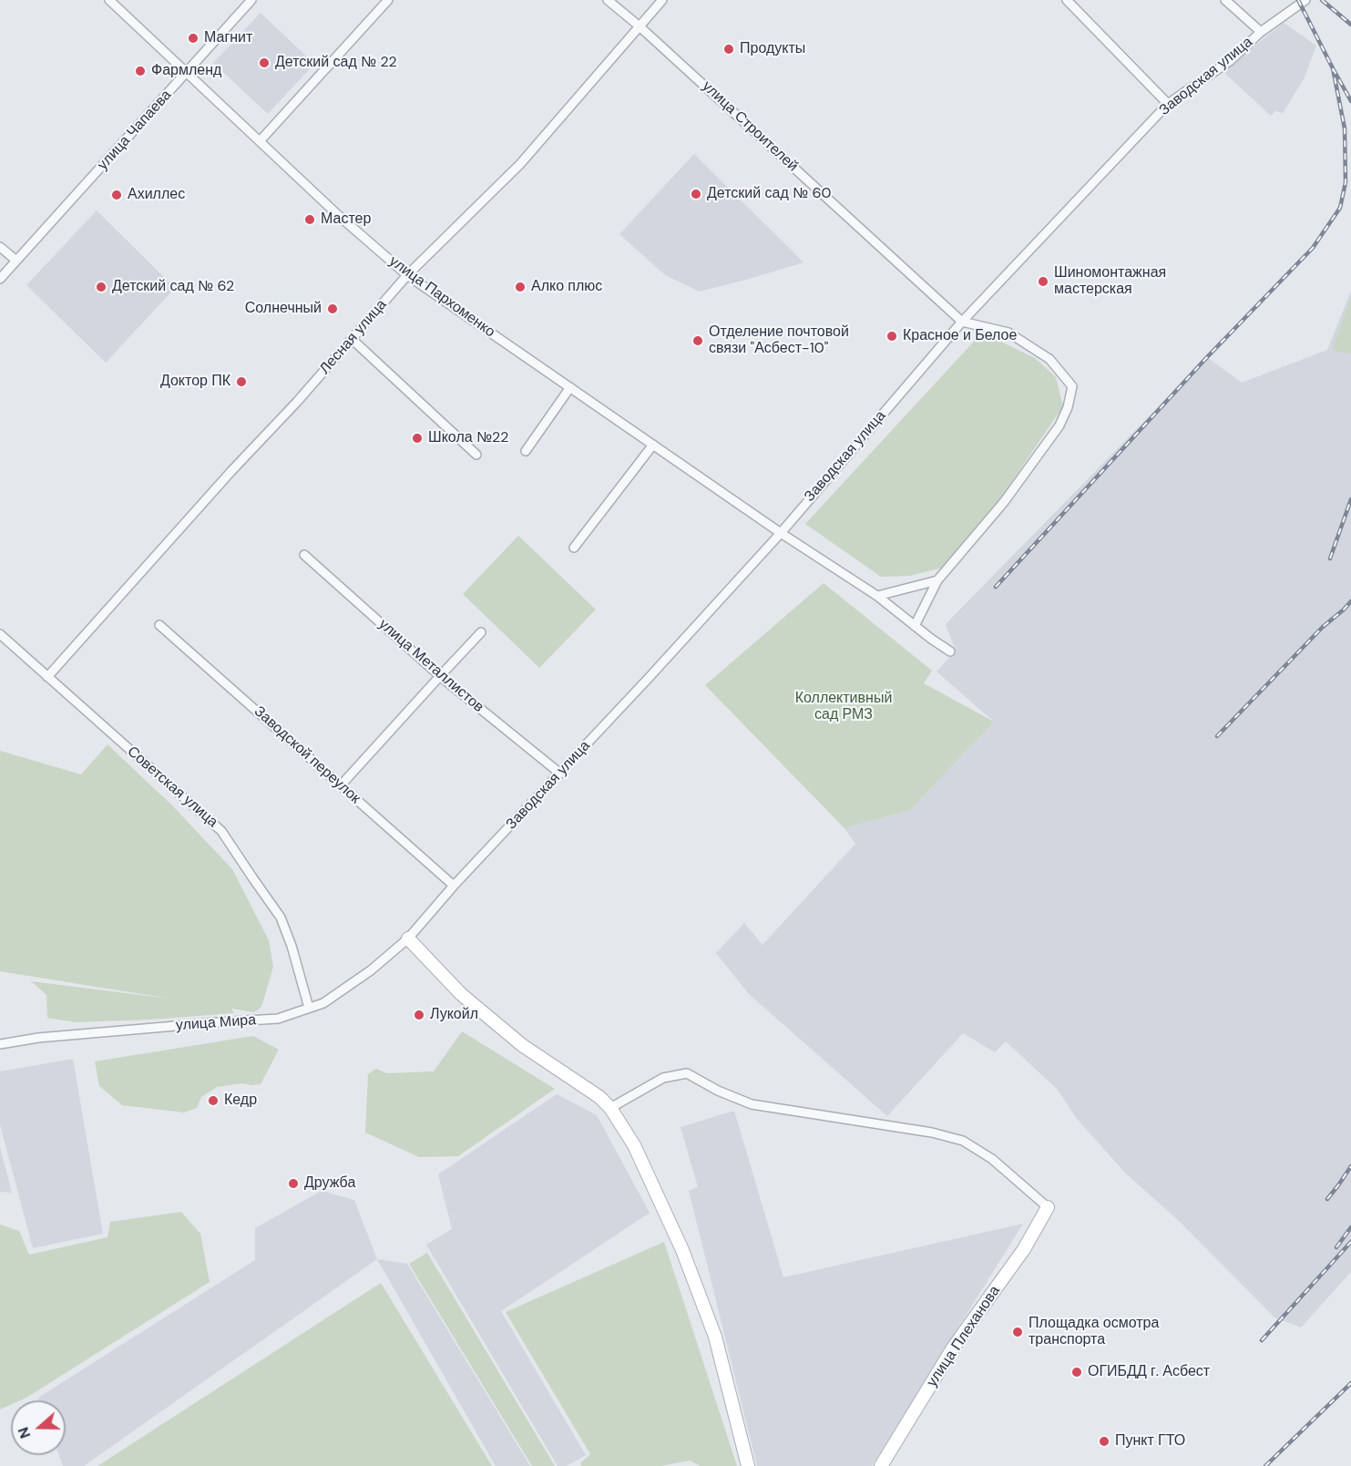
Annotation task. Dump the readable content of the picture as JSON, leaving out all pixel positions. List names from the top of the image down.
{
  "streets": {
    "street": [
      "Заводская улица",
      "улица Строителей",
      "улица Чапаева",
      "улица Пархоменко",
      "Лесная улица",
      "улица Металлистов",
      "Заводской переулок",
      "Советская улица",
      "улица Мира",
      "улица Плеханова"
    ]
  },
  "crossings": [
    ["Заводская улица", "улица Строителей"],
    ["Заводская улица", "улица Пархоменко"],
    ["Заводская улица", "улица Металлистов"],
    ["Заводская улица", "Заводской переулок"],
    ["Заводская улица", "улица Мира"],
    ["улица Строителей", "Лесная улица"],
    ["улица Чапаева", "улица Пархоменко"],
    ["улица Пархоменко", "Лесная улица"],
    ["Лесная улица", "Советская улица"],
    ["Советская улица", "улица Мира"]
  ],
  "parks": ["Коллективный сад РМЗ"],
  "places": [
    "Магнит",
    "Продукты",
    "Детский сад № 22",
    "Фармленд",
    "Детский сад № 60",
    "Ахиллес",
    "Мастер",
    "Шиномонтажная мастерская",
    "Детский сад № 62",
    "Алко плюс",
    "Солнечный",
    "Красное и Белое",
    "Отделение почтовой связи \"Асбест-10\"",
    "Доктор ПК",
    "Школа №22",
    "Лукойл",
    "Кедр",
    "Дружба",
    "Площадка осмотра транспорта",
    "ОГИБДД г. Асбест",
    "Пункт ГТО"
  ],
  "north": "left"
}
